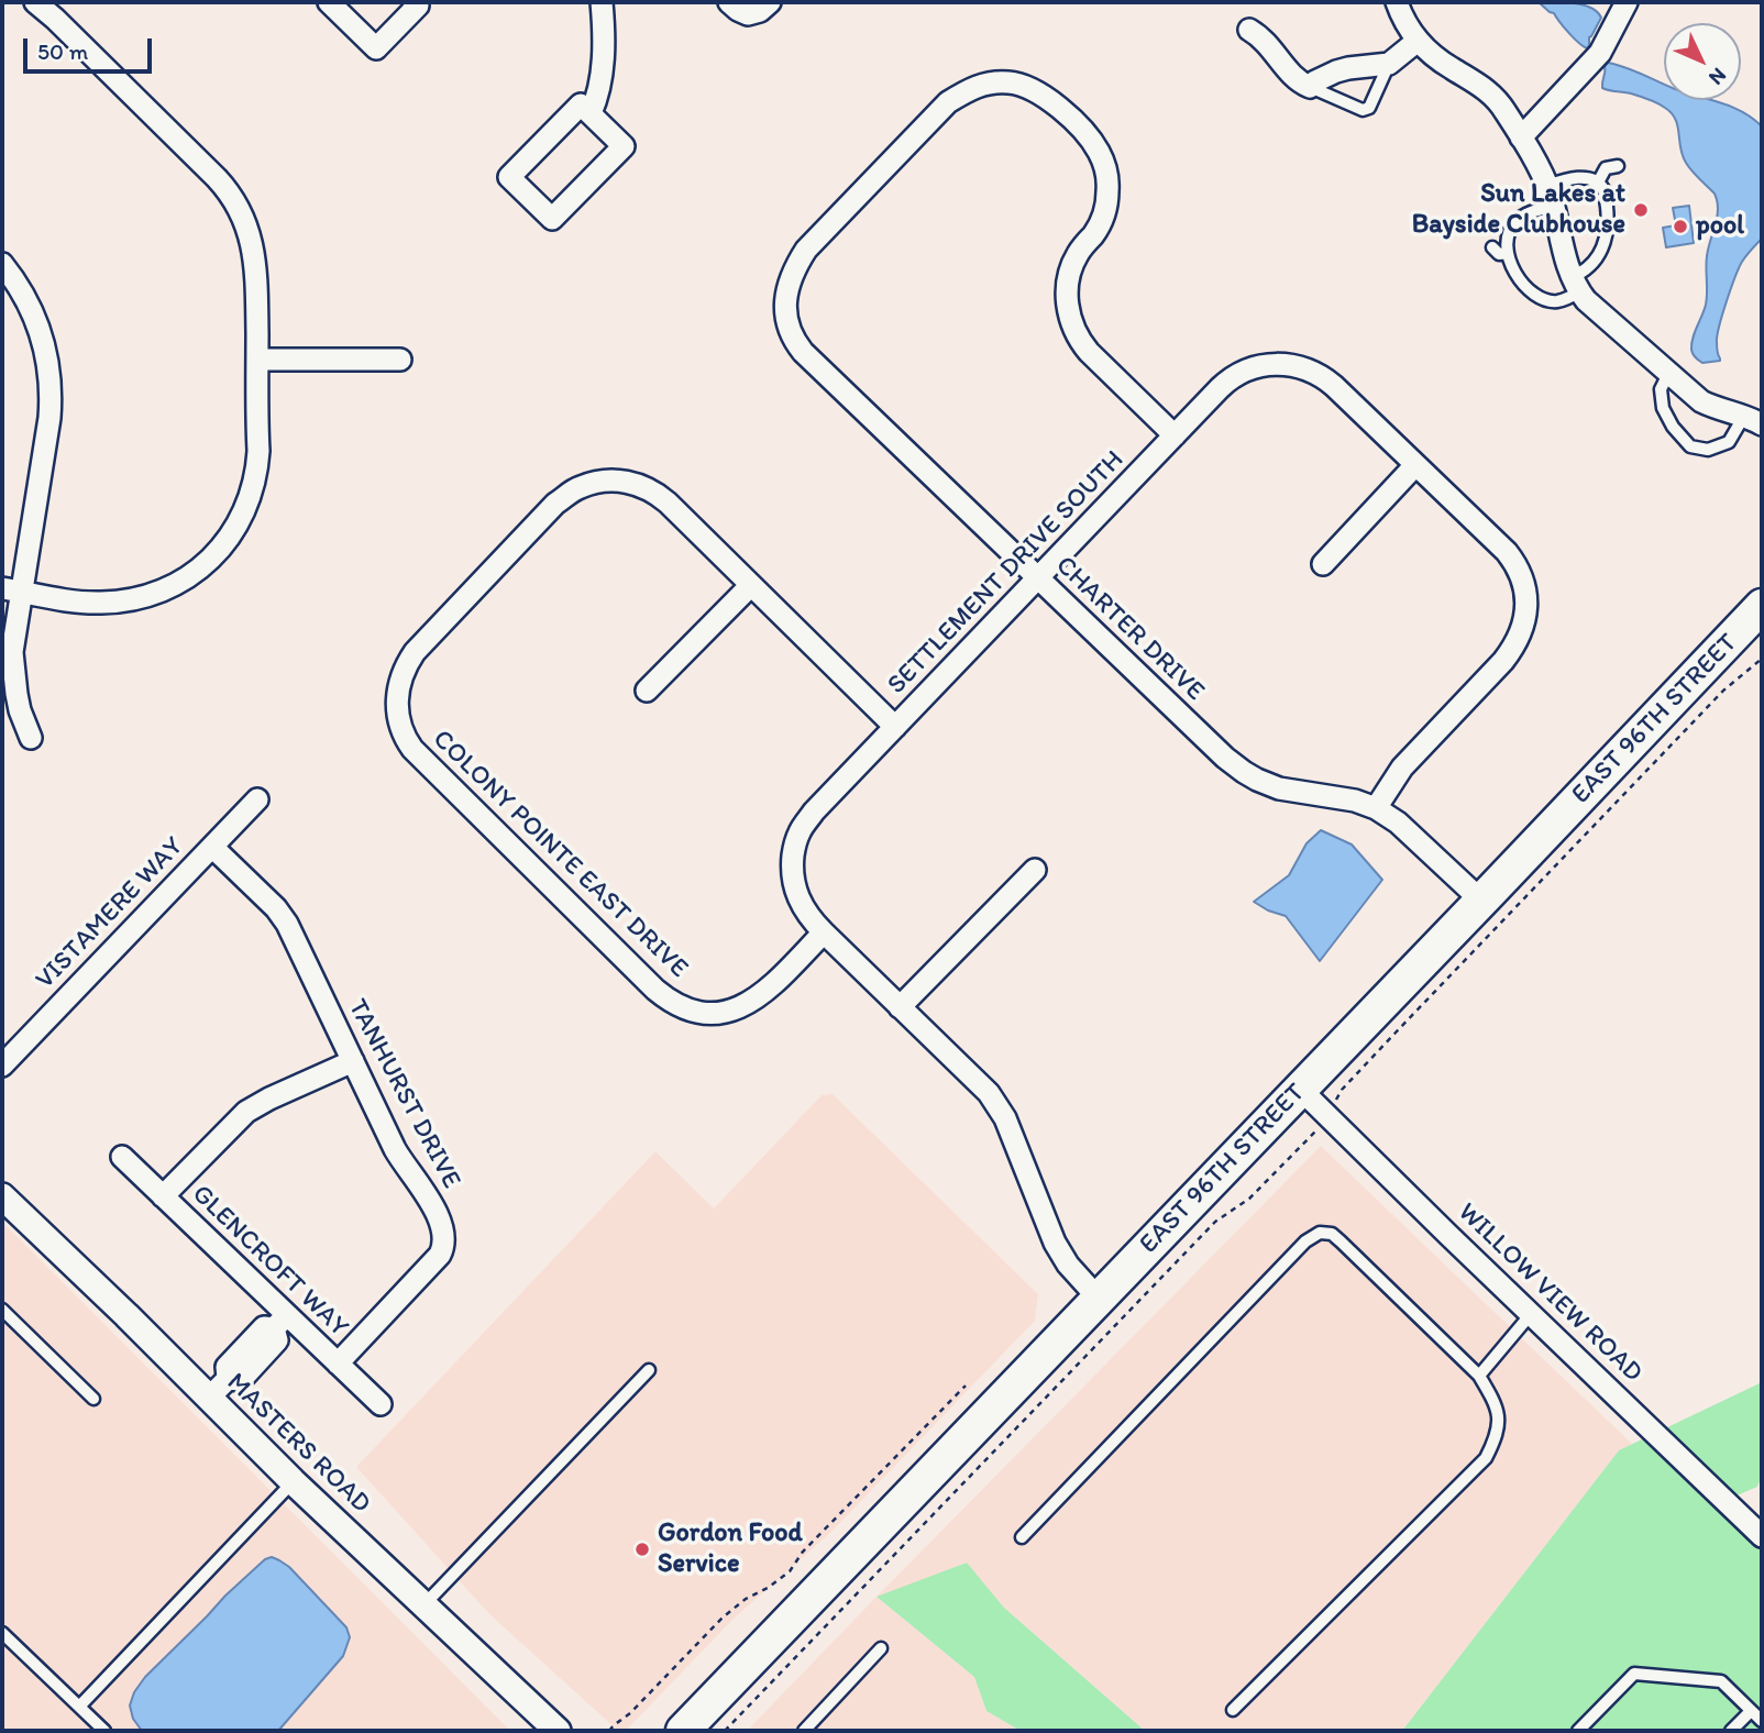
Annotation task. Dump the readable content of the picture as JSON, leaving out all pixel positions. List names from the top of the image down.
{
  "streets": {
    "main road": ["EAST 96TH STREET"],
    "street": [
      "SETTLEMENT DRIVE SOUTH",
      "CHARTER DRIVE",
      "COLONY POINTE EAST DRIVE",
      "VISTAMERE WAY",
      "TANHURST DRIVE",
      "GLENCROFT WAY",
      "WILLOW VIEW ROAD",
      "MASTERS ROAD"
    ]
  },
  "crossings": [
    ["SETTLEMENT DRIVE SOUTH", "CHARTER DRIVE"],
    ["SETTLEMENT DRIVE SOUTH", "COLONY POINTE EAST DRIVE"],
    ["CHARTER DRIVE", "EAST 96TH STREET"],
    ["EAST 96TH STREET", "WILLOW VIEW ROAD"],
    ["VISTAMERE WAY", "TANHURST DRIVE"],
    ["TANHURST DRIVE", "GLENCROFT WAY"]
  ],
  "places": ["Sun Lakes at Bayside Clubhouse", "pool", "Gordon Food Service"],
  "scale_bar": "50 m",
  "north": "bottom right"
}
